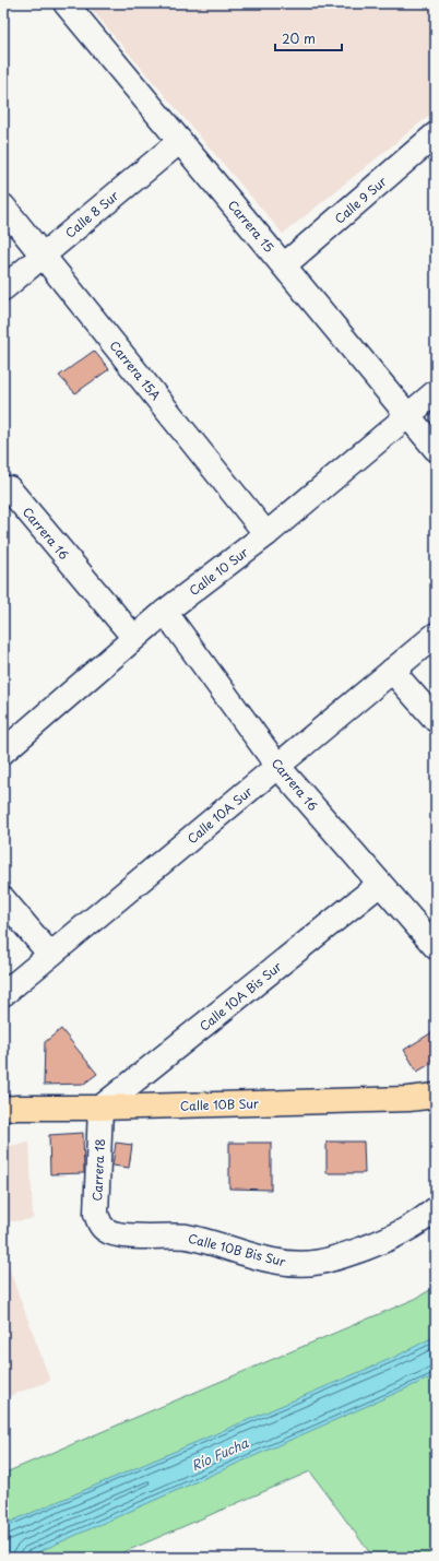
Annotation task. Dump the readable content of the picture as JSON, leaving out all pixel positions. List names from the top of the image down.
{
  "streets": {
    "main road": ["Calle 10B Sur"],
    "street": [
      "Calle 9 Sur",
      "Calle 8 Sur",
      "Carrera 15",
      "Carrera 15A",
      "Carrera 16",
      "Calle 10 Sur",
      "Calle 10A Sur",
      "Calle 10A Bis Sur",
      "Carrera 18",
      "Calle 10B Bis Sur"
    ]
  },
  "crossings": [
    ["Calle 9 Sur", "Carrera 15"],
    ["Calle 8 Sur", "Carrera 15"],
    ["Calle 8 Sur", "Carrera 15A"],
    ["Carrera 15", "Calle 10 Sur"],
    ["Carrera 15A", "Calle 10 Sur"],
    ["Carrera 16", "Calle 10 Sur"],
    ["Carrera 16", "Calle 10A Sur"],
    ["Carrera 16", "Calle 10A Bis Sur"],
    ["Calle 10A Bis Sur", "Calle 10B Sur"],
    ["Calle 10A Bis Sur", "Carrera 18"],
    ["Calle 10B Sur", "Carrera 18"],
    ["Carrera 18", "Calle 10B Bis Sur"]
  ],
  "water": ["Río Fucha"],
  "scale_bar": "20 m"
}
